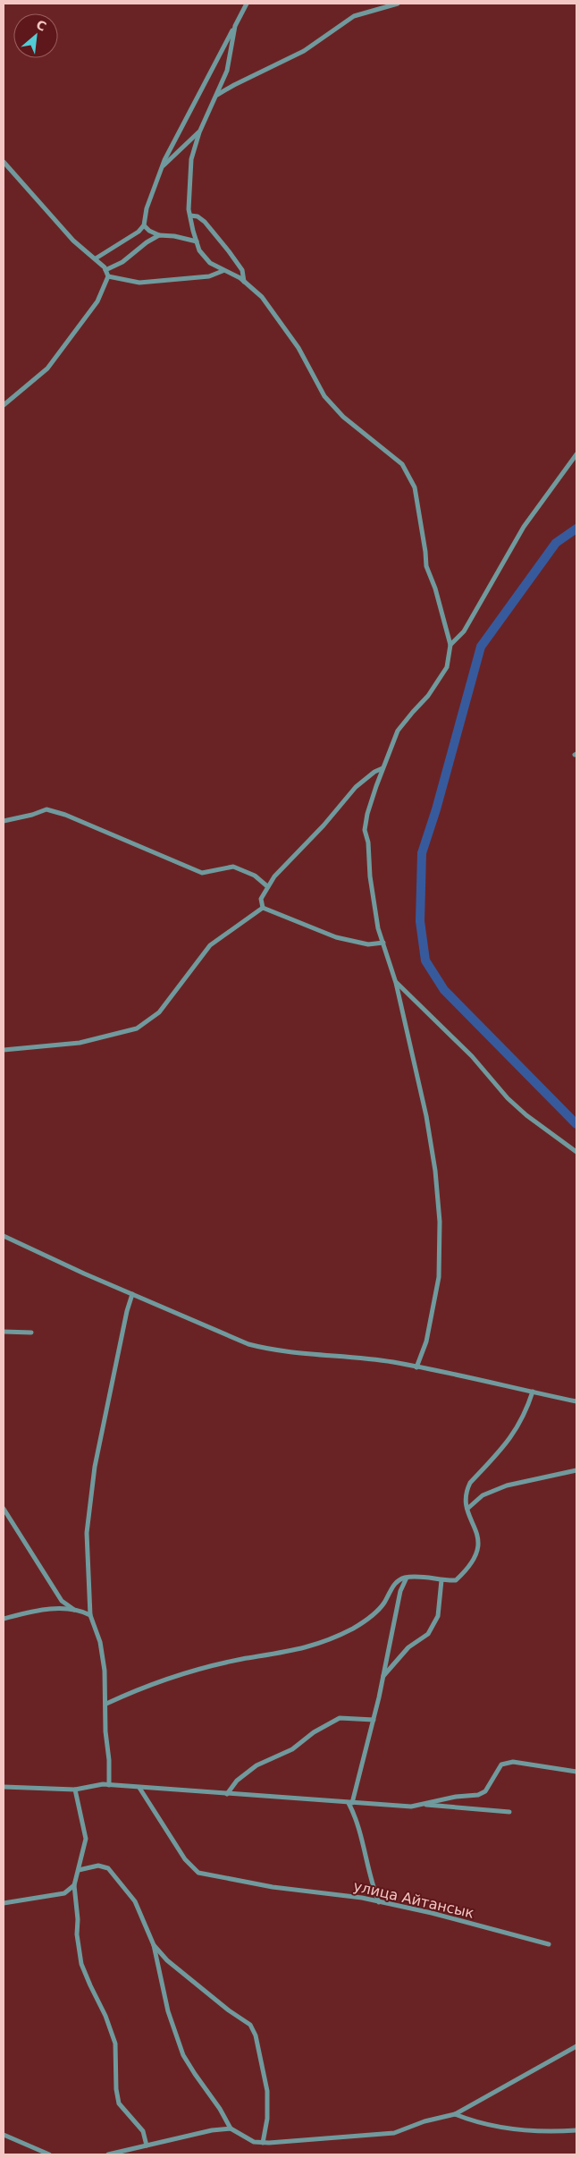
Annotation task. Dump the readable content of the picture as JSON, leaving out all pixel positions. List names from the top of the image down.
{
  "streets": {
    "street": ["улица Айтансык"]
  },
  "north": "top right"
}
